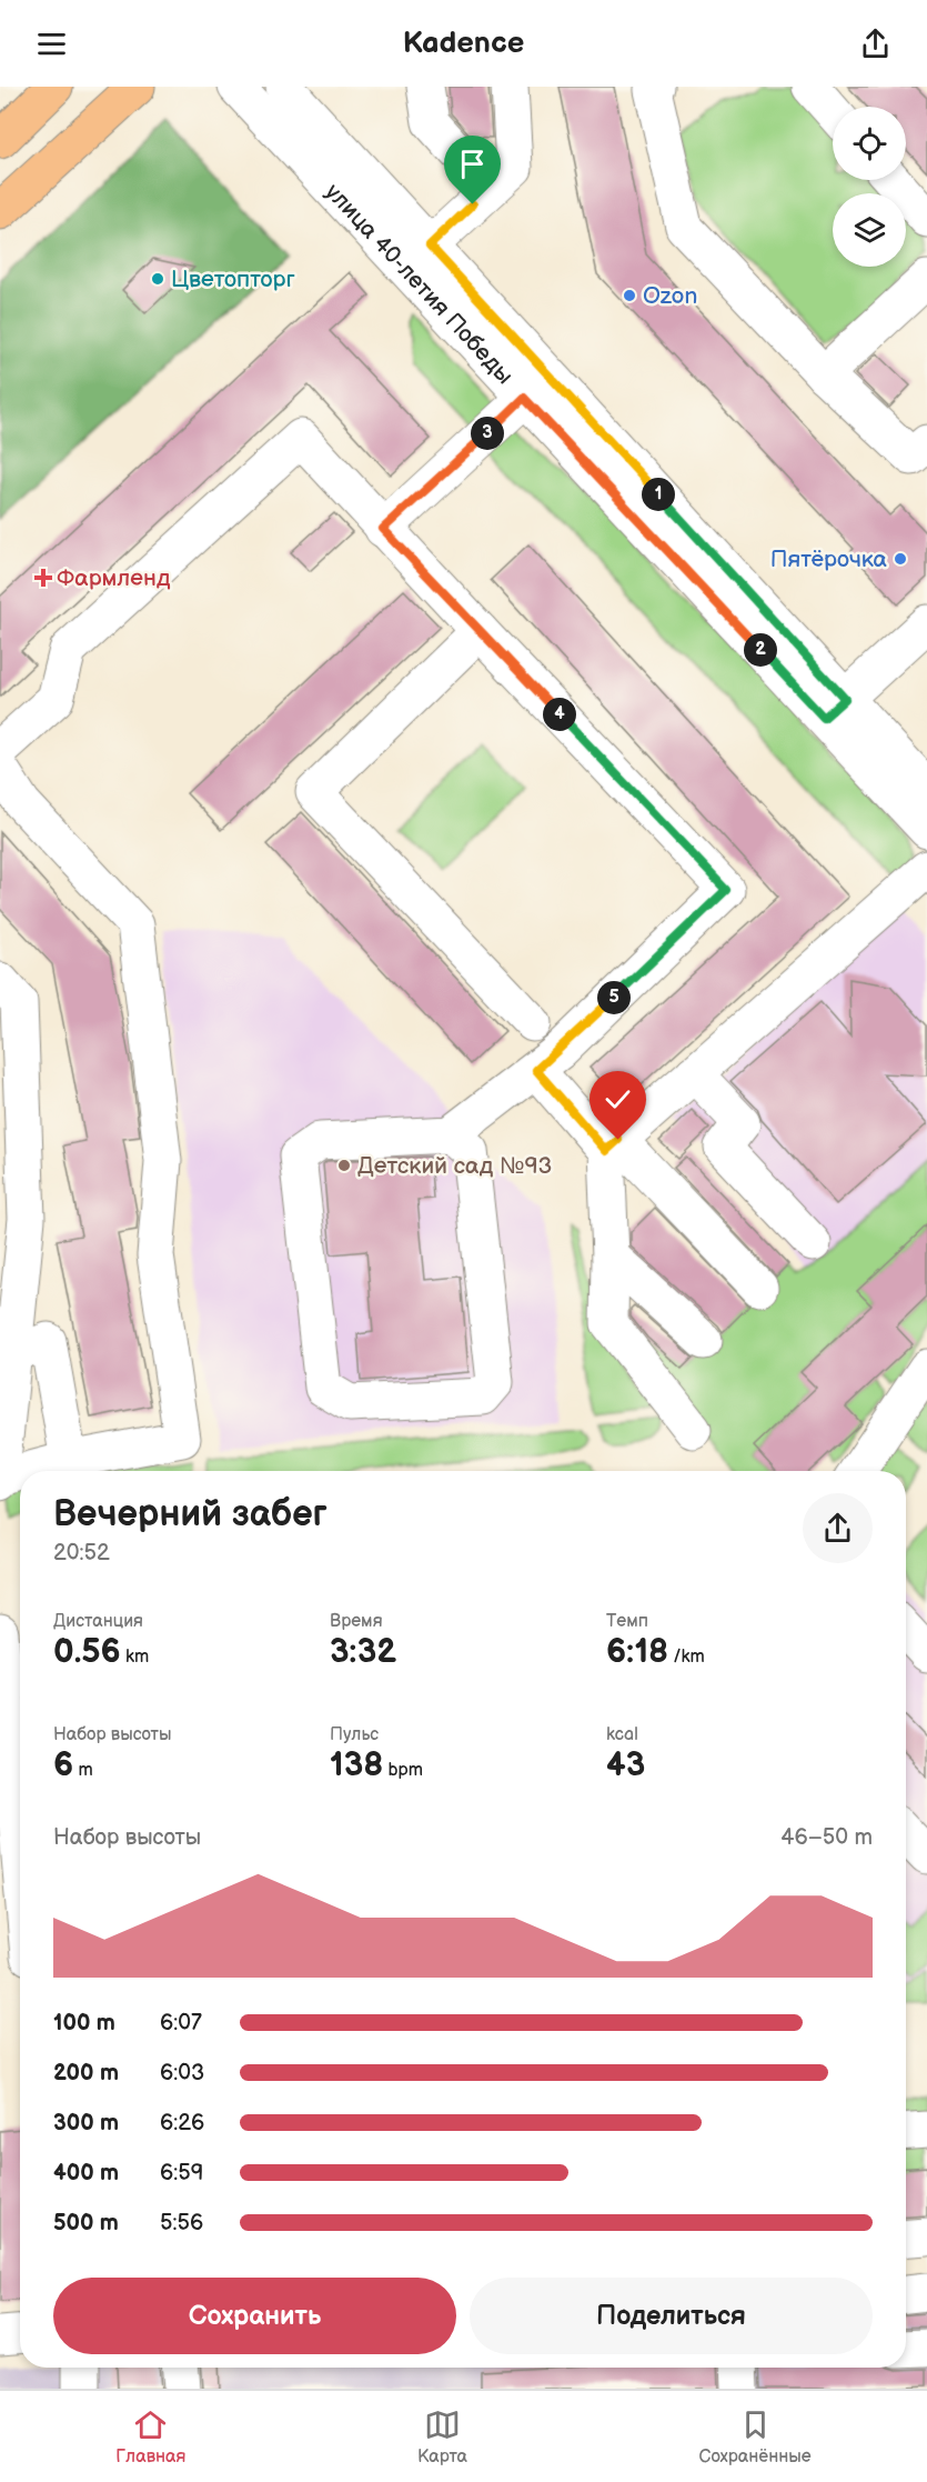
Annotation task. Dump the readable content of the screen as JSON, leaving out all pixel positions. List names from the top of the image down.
{
  "streets": {
    "street": ["улица 40-летия Победы"]
  },
  "places": {
    "other": [
      "Цветопторг",
      "Ozon",
      "Пятёрочка",
      "Детский сад №93"
    ],
    "health": ["Фармленд"]
  },
  "page": {
    "header": "Kadence",
    "pins": [
      "3",
      "1",
      "2",
      "4",
      "5"
    ],
    "heading": ["Вечерний забег", "20:52"],
    "stats": [
      ["Дистанция", "0.56 km"],
      ["Время", "3:32"],
      ["Темп", "6:18 /km"],
      ["Набор высоты", "6 m"],
      ["Пульс", "138 bpm"],
      ["kcal", "43"]
    ],
    "chart": ["Набор высоты", "46–50 m"],
    "list": [
      {
        "name": "100 m",
        "note": "6:07"
      },
      {
        "name": "200 m",
        "note": "6:03"
      },
      {
        "name": "300 m",
        "note": "6:26"
      },
      {
        "name": "400 m",
        "note": "6:59"
      },
      {
        "name": "500 m",
        "note": "5:56"
      }
    ],
    "buttons": ["Сохранить", "Поделиться"],
    "tabs": ["Главная", "Карта", "Сохранённые"]
  }
}
